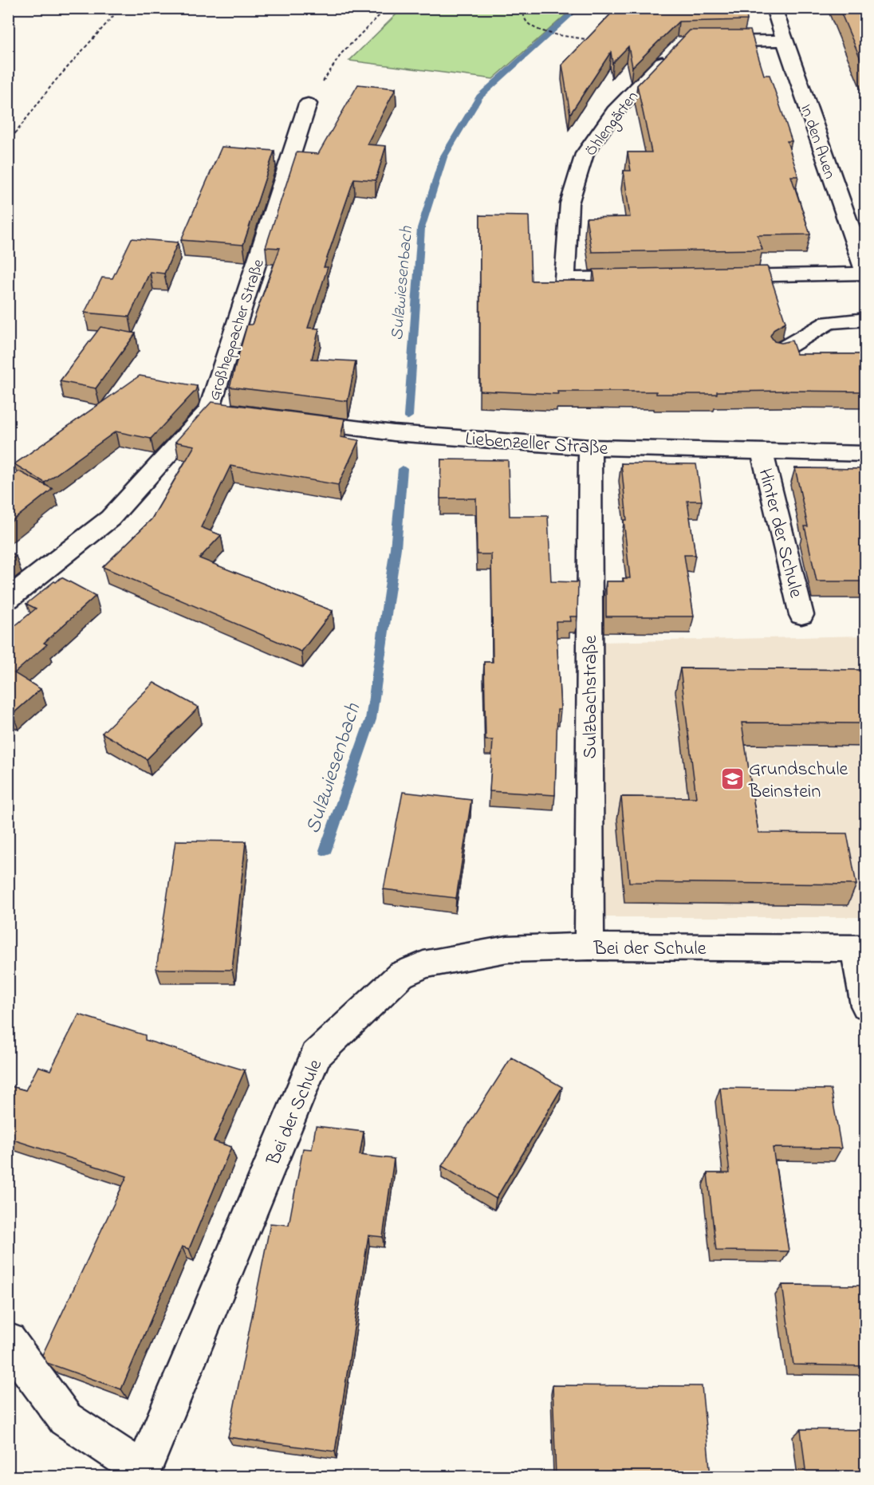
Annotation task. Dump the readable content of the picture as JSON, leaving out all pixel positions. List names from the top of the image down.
{
  "streets": {
    "street": [
      "Öhlengärten",
      "In den Auen",
      "Großheppacher Straße",
      "Liebenzeller Straße",
      "Hinter der Schule",
      "Sulzbachstraße",
      "Bei der Schule"
    ]
  },
  "crossings": [
    ["Liebenzeller Straße", "Hinter der Schule"],
    ["Liebenzeller Straße", "Sulzbachstraße"],
    ["Sulzbachstraße", "Bei der Schule"]
  ],
  "water": ["Sulzwiesenbach"],
  "places": {
    "school or university": ["Grundschule Beinstein"]
  }
}
